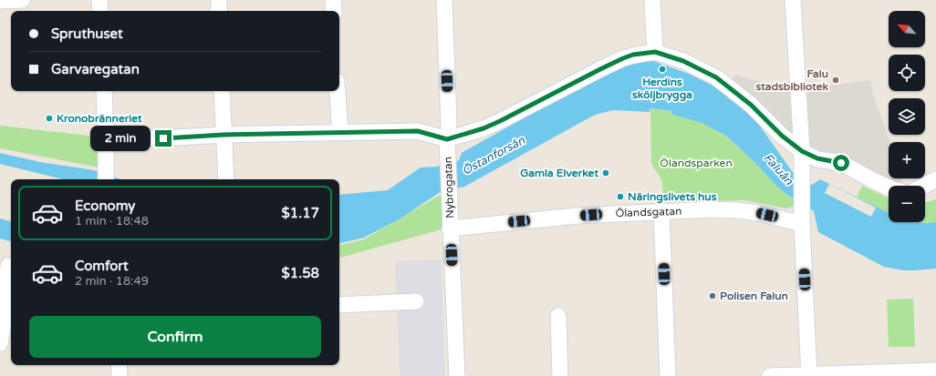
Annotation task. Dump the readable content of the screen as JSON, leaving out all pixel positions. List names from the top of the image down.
{
  "streets": {
    "street": ["Nybrogatan", "Ölandsgatan"]
  },
  "crossings": [
    ["Nybrogatan", "Ölandsgatan"]
  ],
  "water": ["Östanforsån", "Faluån"],
  "parks": ["Ölandsparken"],
  "places": [
    "Herdins sköljbrygga",
    "Falu stadsbibliotek",
    "Kronobränneriet",
    "Gamla Elverket",
    "Näringslivets hus",
    "Polisen Falun"
  ],
  "north": "top left",
  "page": {
    "map_buttons": ["+", "−"],
    "banner": ["Spruthuset", "Garvaregatan"],
    "bubble": "2 min",
    "list": [
      {
        "name": "Economy",
        "note": "1 min · 18:48",
        "value": "$1.17"
      },
      {
        "name": "Comfort",
        "note": "2 min · 18:49",
        "value": "$1.58"
      }
    ],
    "buttons": "Confirm"
  }
}
